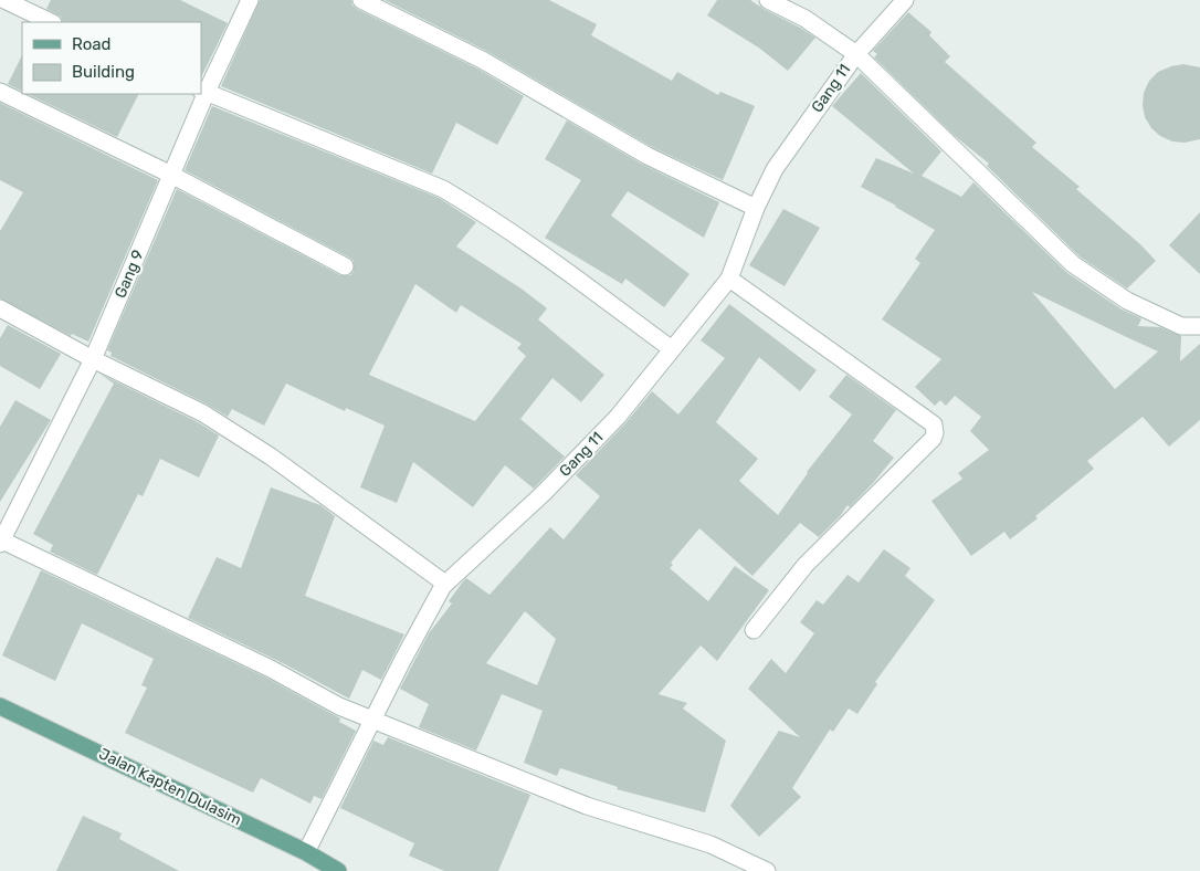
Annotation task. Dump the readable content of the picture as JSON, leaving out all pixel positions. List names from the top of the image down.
{
  "streets": {
    "main road": ["Jalan Kapten Dulasim"],
    "street": ["Gang 11", "Gang 9"]
  },
  "crossings": [
    ["Gang 11", "Jalan Kapten Dulasim"]
  ],
  "legend": ["Road", "Building"]
}
